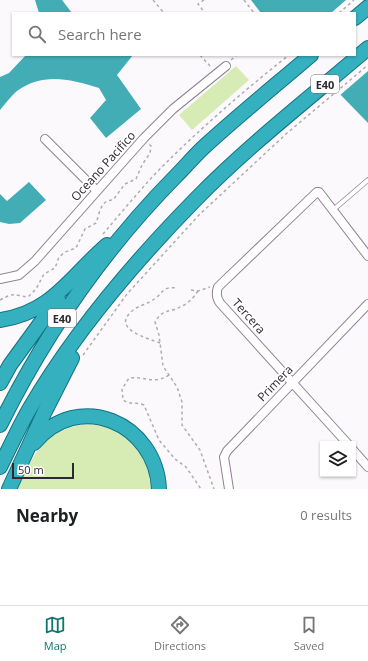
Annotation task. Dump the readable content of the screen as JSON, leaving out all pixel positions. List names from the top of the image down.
{
  "streets": {
    "highway": ["E40"],
    "street": ["Oceano Pacifico", "Tercera", "Primera"]
  },
  "crossings": [
    ["Tercera", "Primera"]
  ],
  "scale_bar": "50 m",
  "page": {
    "search": "Search here",
    "scale": "50 m",
    "heading": ["Nearby", "0 results"],
    "nav": ["Map", "Directions", "Saved"]
  }
}
